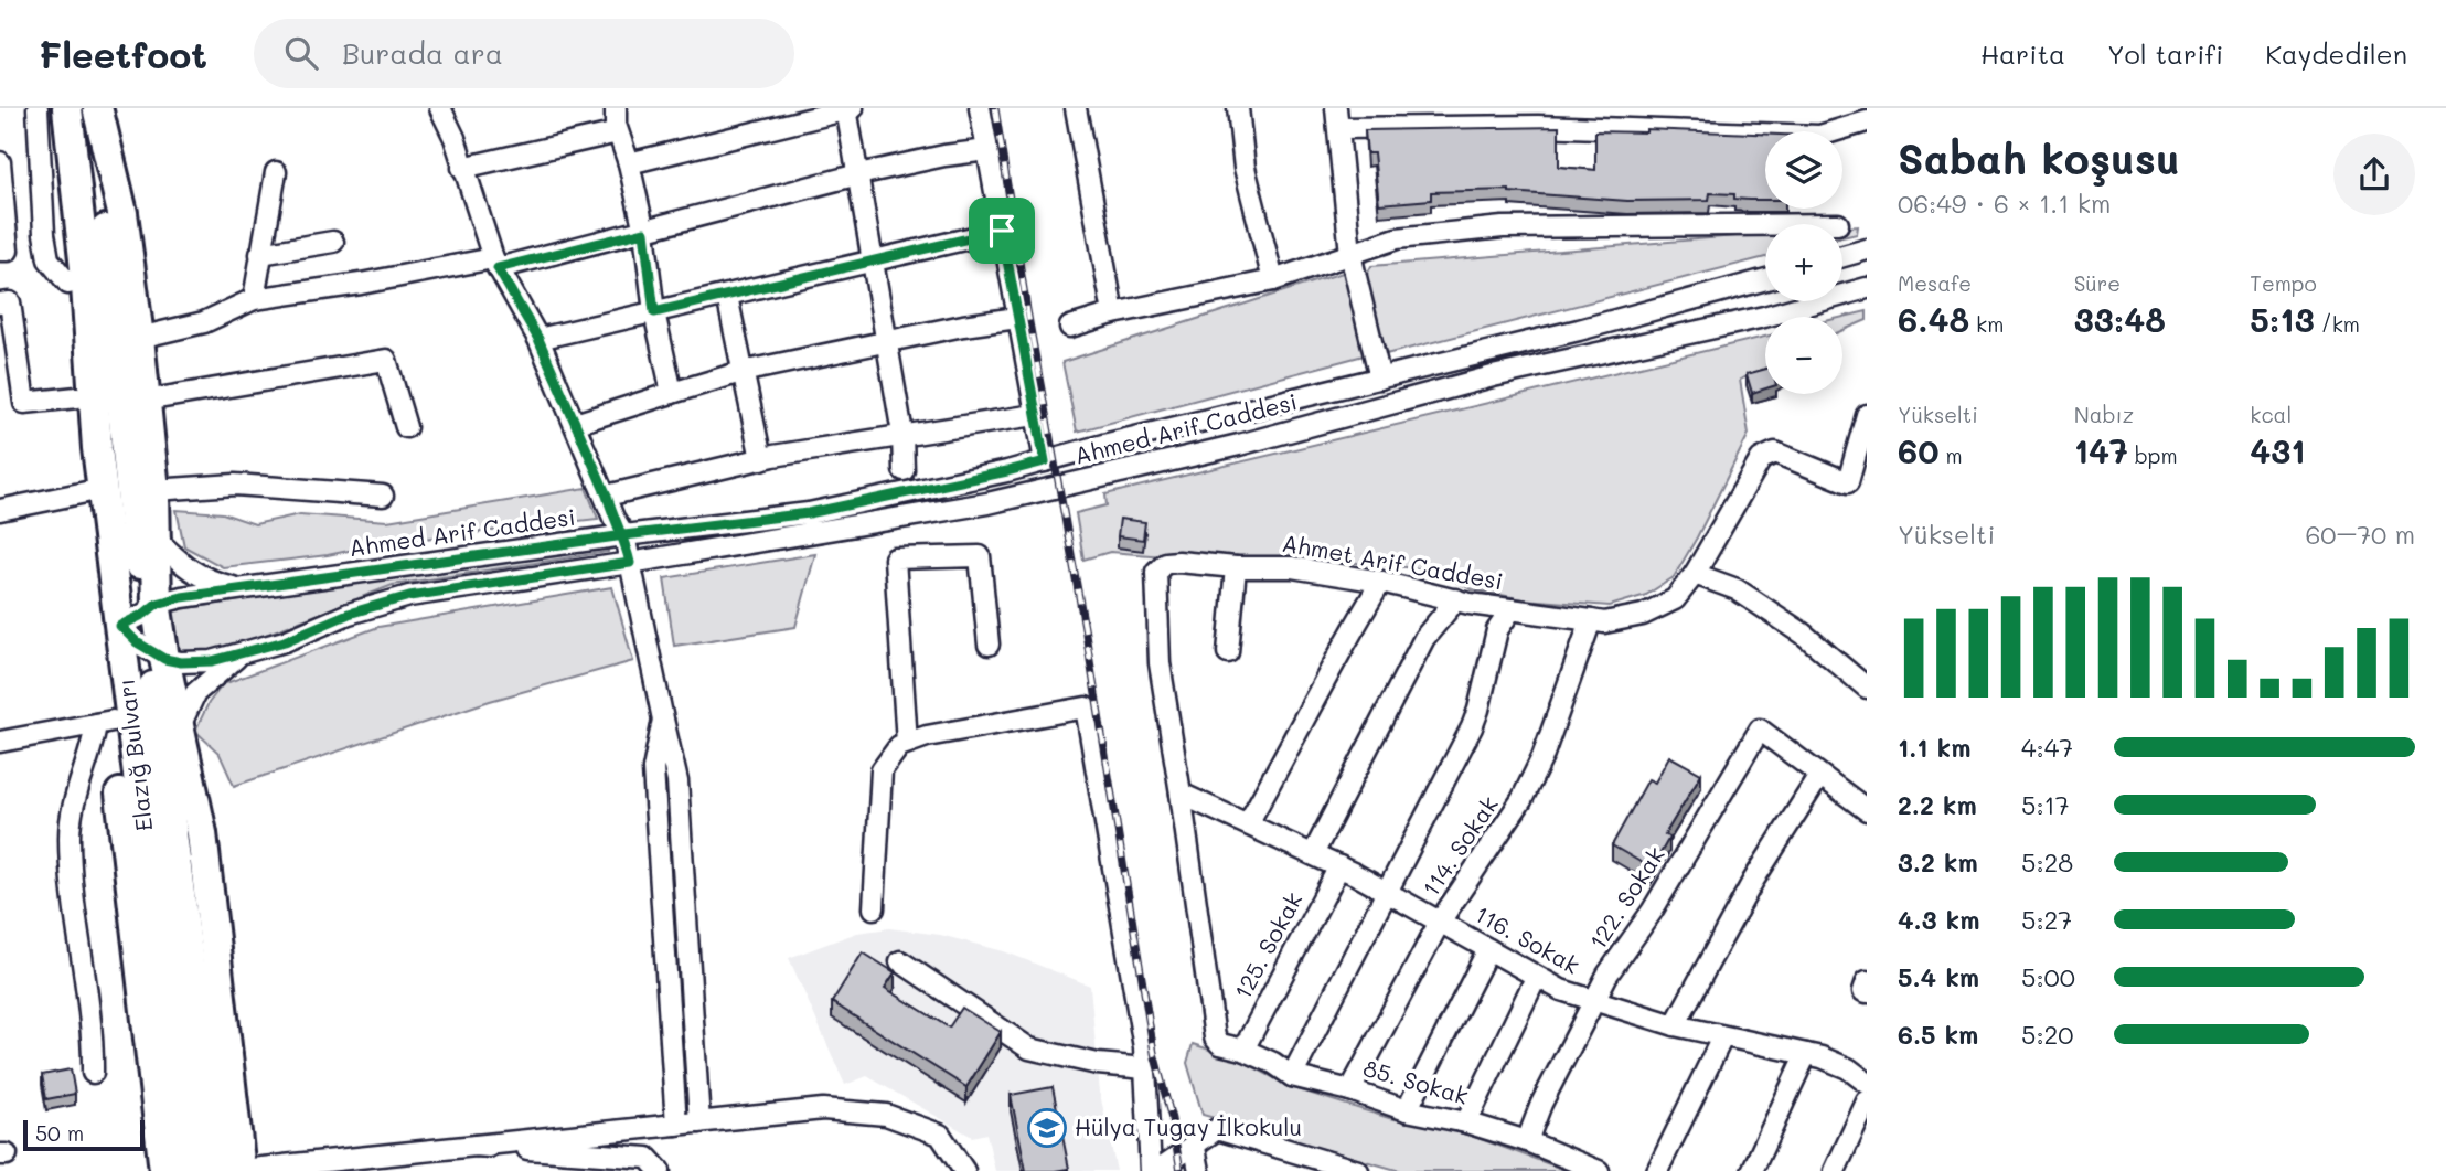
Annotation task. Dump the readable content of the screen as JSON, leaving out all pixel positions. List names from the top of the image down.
{
  "streets": {
    "highway": ["Elazığ Bulvarı"],
    "street": [
      "Ahmed Arif Caddesi",
      "Ahmet Arif Caddesi",
      "114. Sokak",
      "122. Sokak",
      "116. Sokak",
      "125. Sokak",
      "85. Sokak"
    ]
  },
  "crossings": [
    ["Ahmed Arif Caddesi", "Elazığ Bulvarı"],
    ["Ahmet Arif Caddesi", "114. Sokak"],
    ["Ahmet Arif Caddesi", "116. Sokak"],
    ["Ahmet Arif Caddesi", "85. Sokak"],
    ["114. Sokak", "116. Sokak"],
    ["114. Sokak", "85. Sokak"],
    ["122. Sokak", "116. Sokak"],
    ["122. Sokak", "85. Sokak"],
    ["116. Sokak", "125. Sokak"],
    ["125. Sokak", "85. Sokak"]
  ],
  "places": {
    "school or university": ["Hülya Tugay İlkokulu"]
  },
  "scale_bar": "50 m",
  "page": {
    "header": "Fleetfoot",
    "search": "Burada ara",
    "nav": ["Harita", "Yol tarifi", "Kaydedilen"],
    "heading": ["Sabah koşusu", "06:49 · 6 × 1.1 km"],
    "map_buttons": ["+", "−"],
    "stats": [
      ["Mesafe", "6.48 km"],
      ["Süre", "33:48"],
      ["Tempo", "5:13 /km"],
      ["Yükselti", "60 m"],
      ["Nabız", "147 bpm"],
      ["kcal", "431"]
    ],
    "chart": ["Yükselti", "60–70 m"],
    "list": [
      {
        "name": "1.1 km",
        "note": "4:47"
      },
      {
        "name": "2.2 km",
        "note": "5:17"
      },
      {
        "name": "3.2 km",
        "note": "5:28"
      },
      {
        "name": "4.3 km",
        "note": "5:27"
      },
      {
        "name": "5.4 km",
        "note": "5:00"
      },
      {
        "name": "6.5 km",
        "note": "5:20"
      }
    ],
    "scale": "50 m"
  }
}
